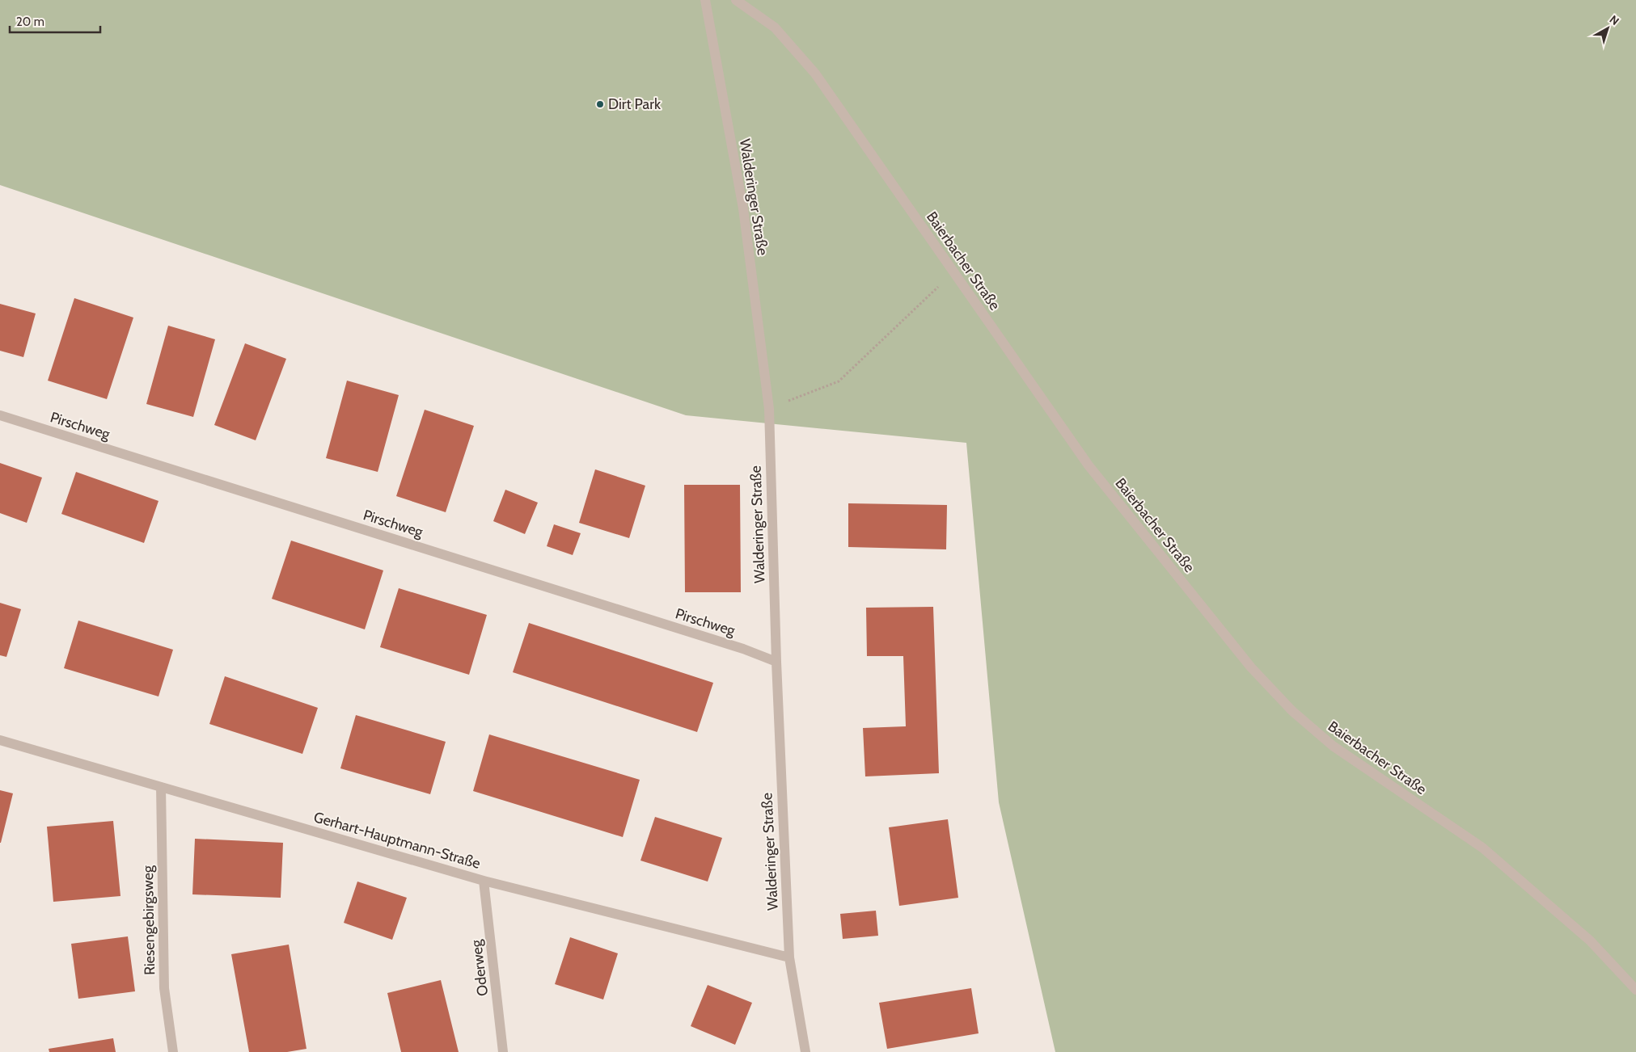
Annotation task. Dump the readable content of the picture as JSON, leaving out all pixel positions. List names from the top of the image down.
{
  "streets": {
    "street": [
      "Walderinger Straße",
      "Baierbacher Straße",
      "Pirschweg",
      "Gerhart-Hauptmann-Straße",
      "Riesengebirgsweg",
      "Oderweg"
    ]
  },
  "crossings": [
    ["Walderinger Straße", "Pirschweg"],
    ["Walderinger Straße", "Gerhart-Hauptmann-Straße"],
    ["Gerhart-Hauptmann-Straße", "Riesengebirgsweg"],
    ["Gerhart-Hauptmann-Straße", "Oderweg"]
  ],
  "places": ["Dirt Park"],
  "scale_bar": "20 m",
  "north": "top right"
}
